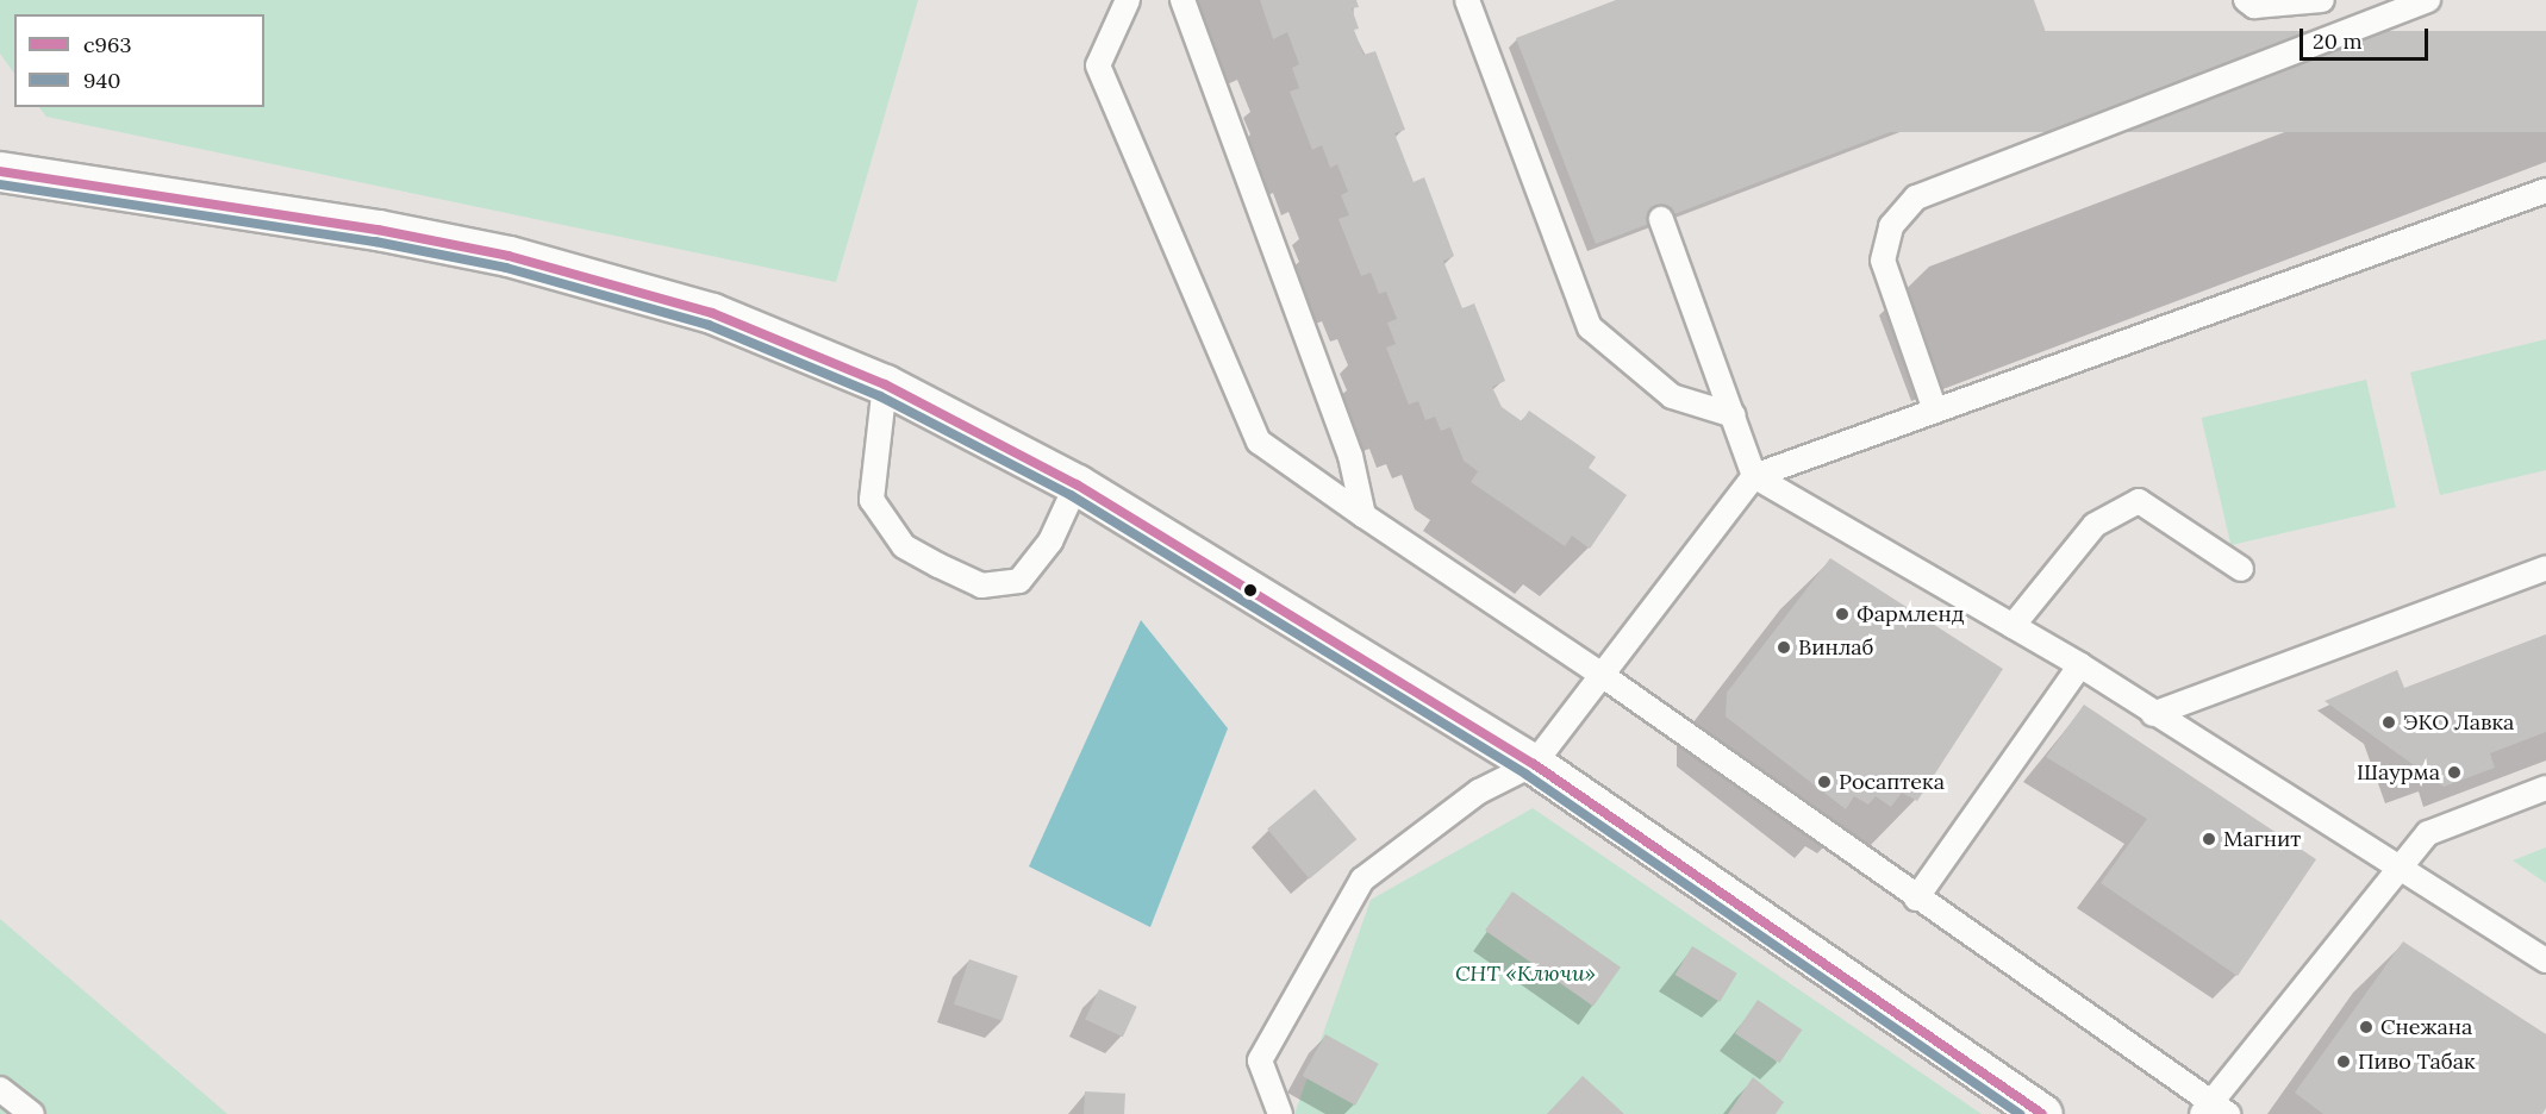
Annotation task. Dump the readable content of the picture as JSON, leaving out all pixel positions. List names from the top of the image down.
{
  "parks": ["СНТ «Ключи»"],
  "places": [
    "Фармленд",
    "Винлаб",
    "ЭКО Лавка",
    "Шаурма",
    "Росаптека",
    "Магнит",
    "Снежана",
    "Пиво Табак"
  ],
  "lines": ["transit line с963", "transit line 940"],
  "legend": ["с963", "940"],
  "scale_bar": "20 m"
}
